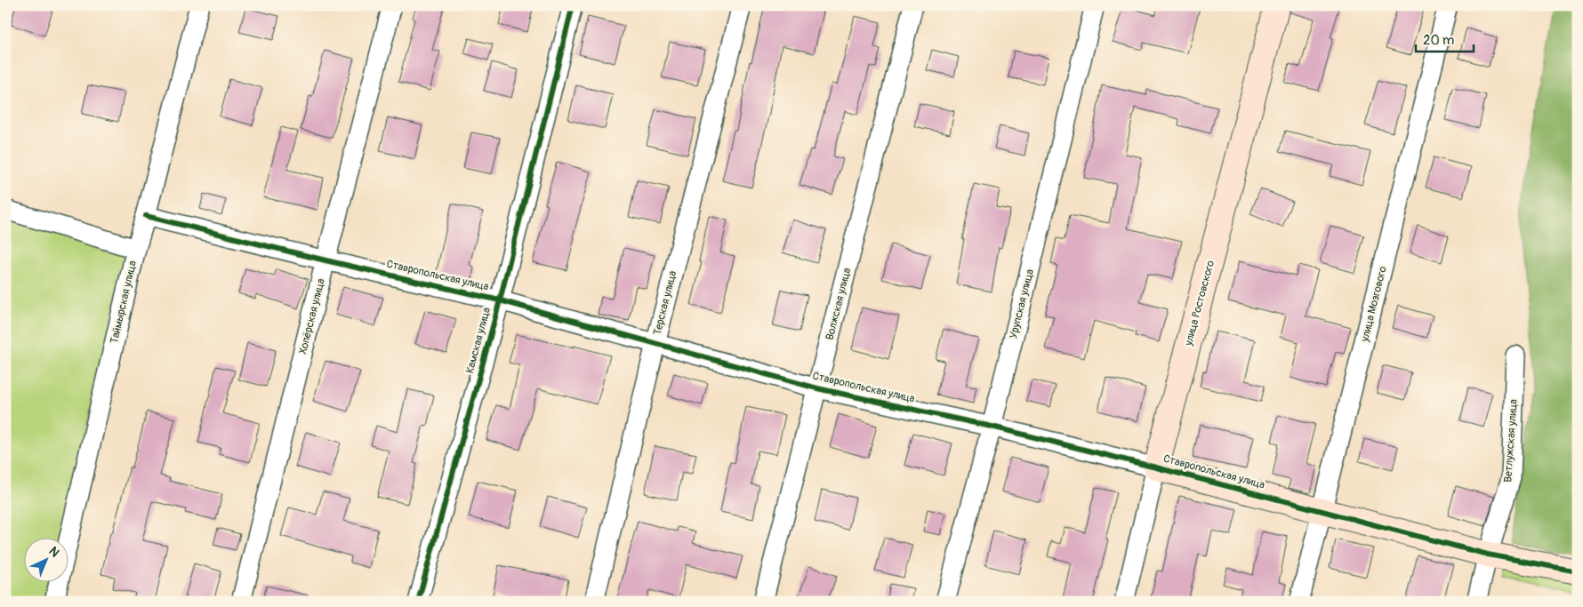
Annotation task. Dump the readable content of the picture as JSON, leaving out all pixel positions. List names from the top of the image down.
{
  "streets": {
    "street": [
      "Ставропольская улица",
      "Таймырская улица",
      "Терская улица",
      "улица Ростовского",
      "Волжская улица",
      "Урупская улица",
      "улица Мозгового",
      "Хопёрская улица",
      "Камская улица",
      "Ветлужская улица"
    ]
  },
  "crossings": [
    ["Ставропольская улица", "Таймырская улица"],
    ["Ставропольская улица", "Терская улица"],
    ["Ставропольская улица", "улица Ростовского"],
    ["Ставропольская улица", "Волжская улица"],
    ["Ставропольская улица", "Урупская улица"],
    ["Ставропольская улица", "улица Мозгового"],
    ["Ставропольская улица", "Хопёрская улица"],
    ["Ставропольская улица", "Камская улица"],
    ["Ставропольская улица", "Ветлужская улица"]
  ],
  "scale_bar": "20 m",
  "north": "top right"
}
